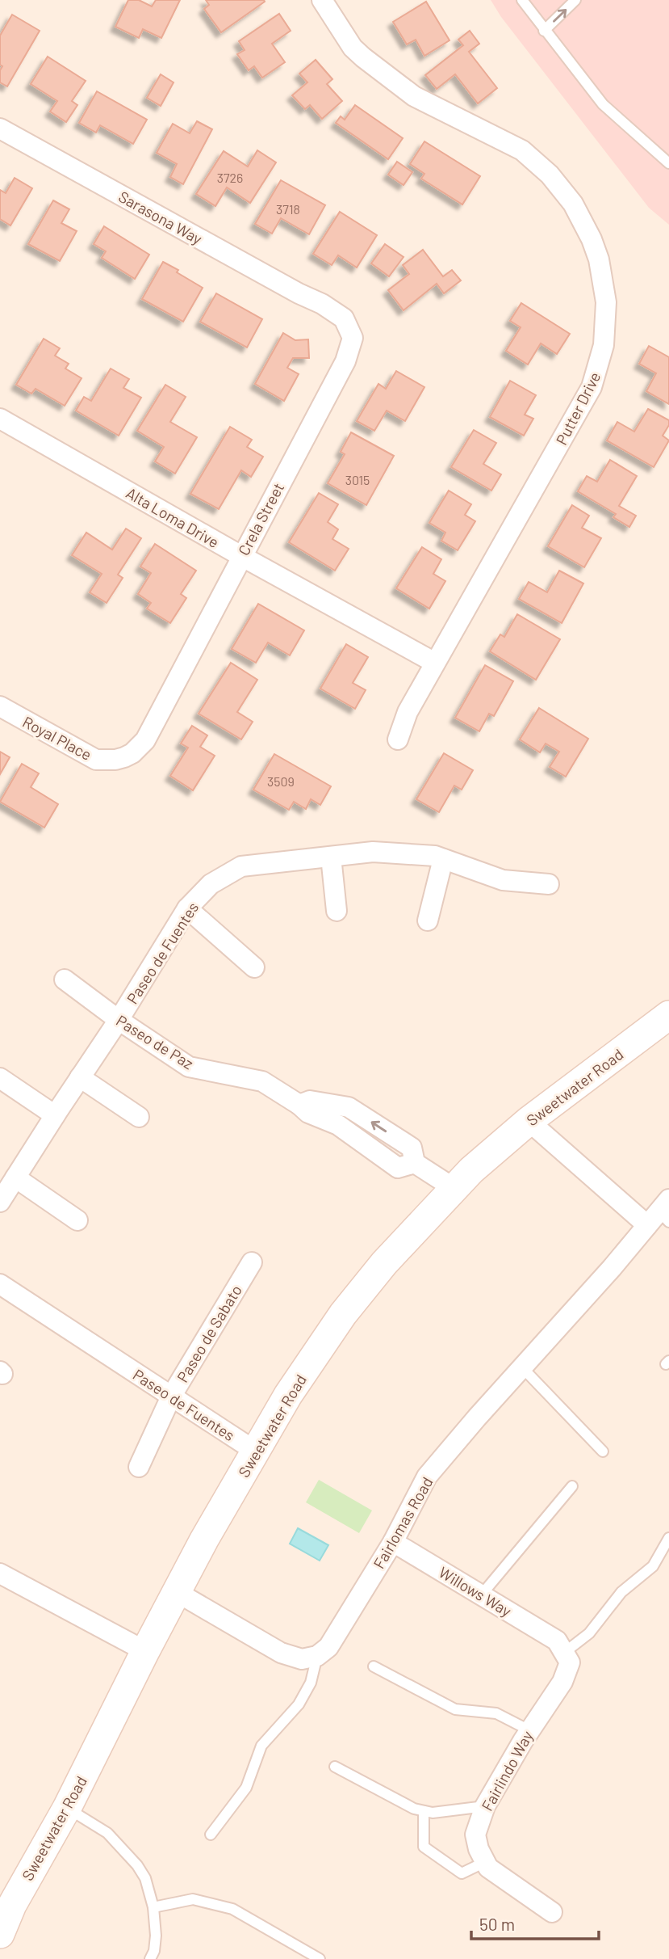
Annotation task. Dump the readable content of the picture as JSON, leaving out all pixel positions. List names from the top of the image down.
{
  "streets": {
    "main road": ["Sweetwater Road"],
    "street": [
      "Sarasona Way",
      "Putter Drive",
      "Alta Loma Drive",
      "Crela Street",
      "Royal Place",
      "Paseo de Fuentes",
      "Paseo de Paz",
      "Paseo de Sabato",
      "Fairlomas Road",
      "Willows Way",
      "Fairlindo Way"
    ]
  },
  "crossings": [
    ["Sarasona Way", "Crela Street"],
    ["Putter Drive", "Alta Loma Drive"],
    ["Alta Loma Drive", "Crela Street"],
    ["Crela Street", "Royal Place"],
    ["Paseo de Fuentes", "Paseo de Paz"],
    ["Paseo de Fuentes", "Sweetwater Road"],
    ["Paseo de Fuentes", "Paseo de Sabato"],
    ["Paseo de Paz", "Sweetwater Road"],
    ["Fairlomas Road", "Willows Way"],
    ["Willows Way", "Fairlindo Way"]
  ],
  "house_numbers": [
    "3726",
    "3718",
    "3015",
    "3509"
  ],
  "scale_bar": "50 m"
}
